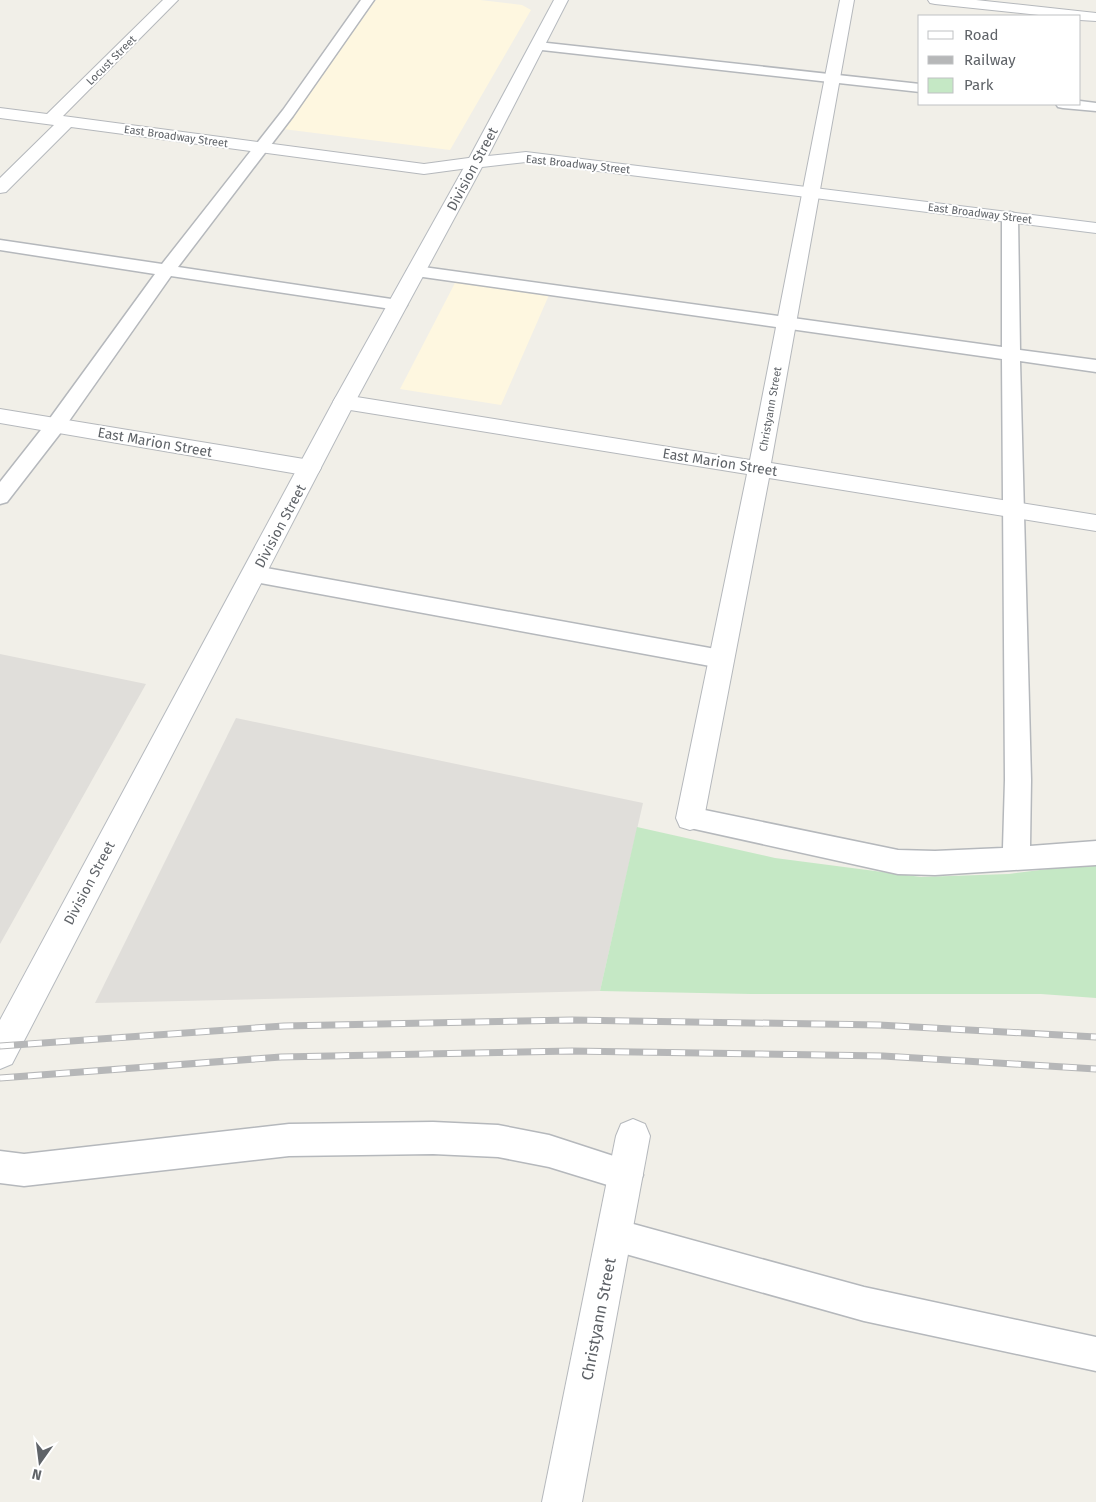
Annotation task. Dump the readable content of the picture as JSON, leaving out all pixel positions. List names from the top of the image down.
{
  "streets": {
    "street": [
      "Locust Street",
      "East Broadway Street",
      "Division Street",
      "Christyann Street",
      "East Marion Street"
    ]
  },
  "crossings": [
    ["Locust Street", "East Broadway Street"],
    ["East Broadway Street", "Division Street"],
    ["East Broadway Street", "Christyann Street"],
    ["Division Street", "East Marion Street"],
    ["Christyann Street", "East Marion Street"]
  ],
  "legend": ["Road", "Railway", "Park"],
  "north": "bottom"
}
